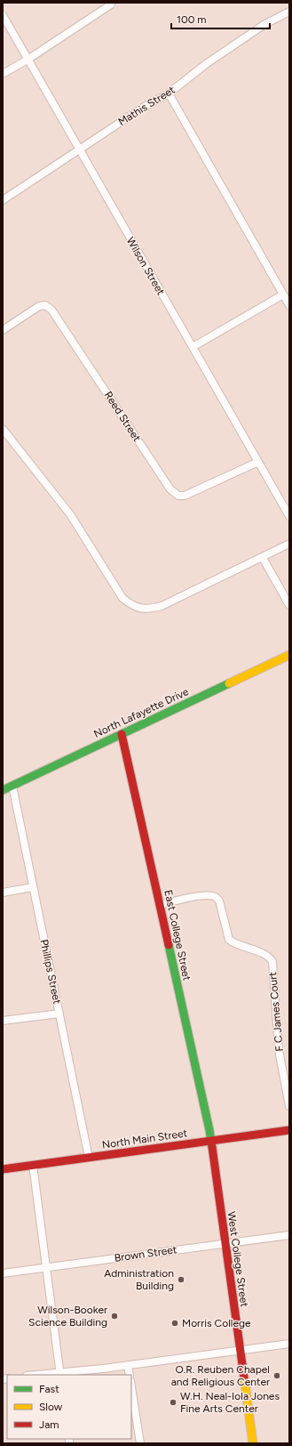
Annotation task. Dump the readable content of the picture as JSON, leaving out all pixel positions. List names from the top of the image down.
{
  "streets": {
    "street": [
      "Mathis Street",
      "Wilson Street",
      "Reed Street",
      "North Lafayette Drive",
      "East College Street",
      "Phillips Street",
      "F C James Court",
      "North Main Street",
      "Brown Street",
      "West College Street"
    ]
  },
  "crossings": [
    ["Mathis Street", "Wilson Street"],
    ["Wilson Street", "Reed Street"],
    ["North Lafayette Drive", "East College Street"],
    ["North Lafayette Drive", "Phillips Street"],
    ["East College Street", "F C James Court"],
    ["East College Street", "North Main Street"],
    ["East College Street", "West College Street"],
    ["Phillips Street", "North Main Street"],
    ["North Main Street", "West College Street"],
    ["Brown Street", "West College Street"]
  ],
  "places": [
    "Administration Building",
    "Wilson-Booker Science Building",
    "Morris College",
    "O.R. Reuben Chapel and Religious Center",
    "W.H. Neal-Iola Jones Fine Arts Center"
  ],
  "legend": ["Fast", "Slow", "Jam"],
  "scale_bar": "100 m"
}
